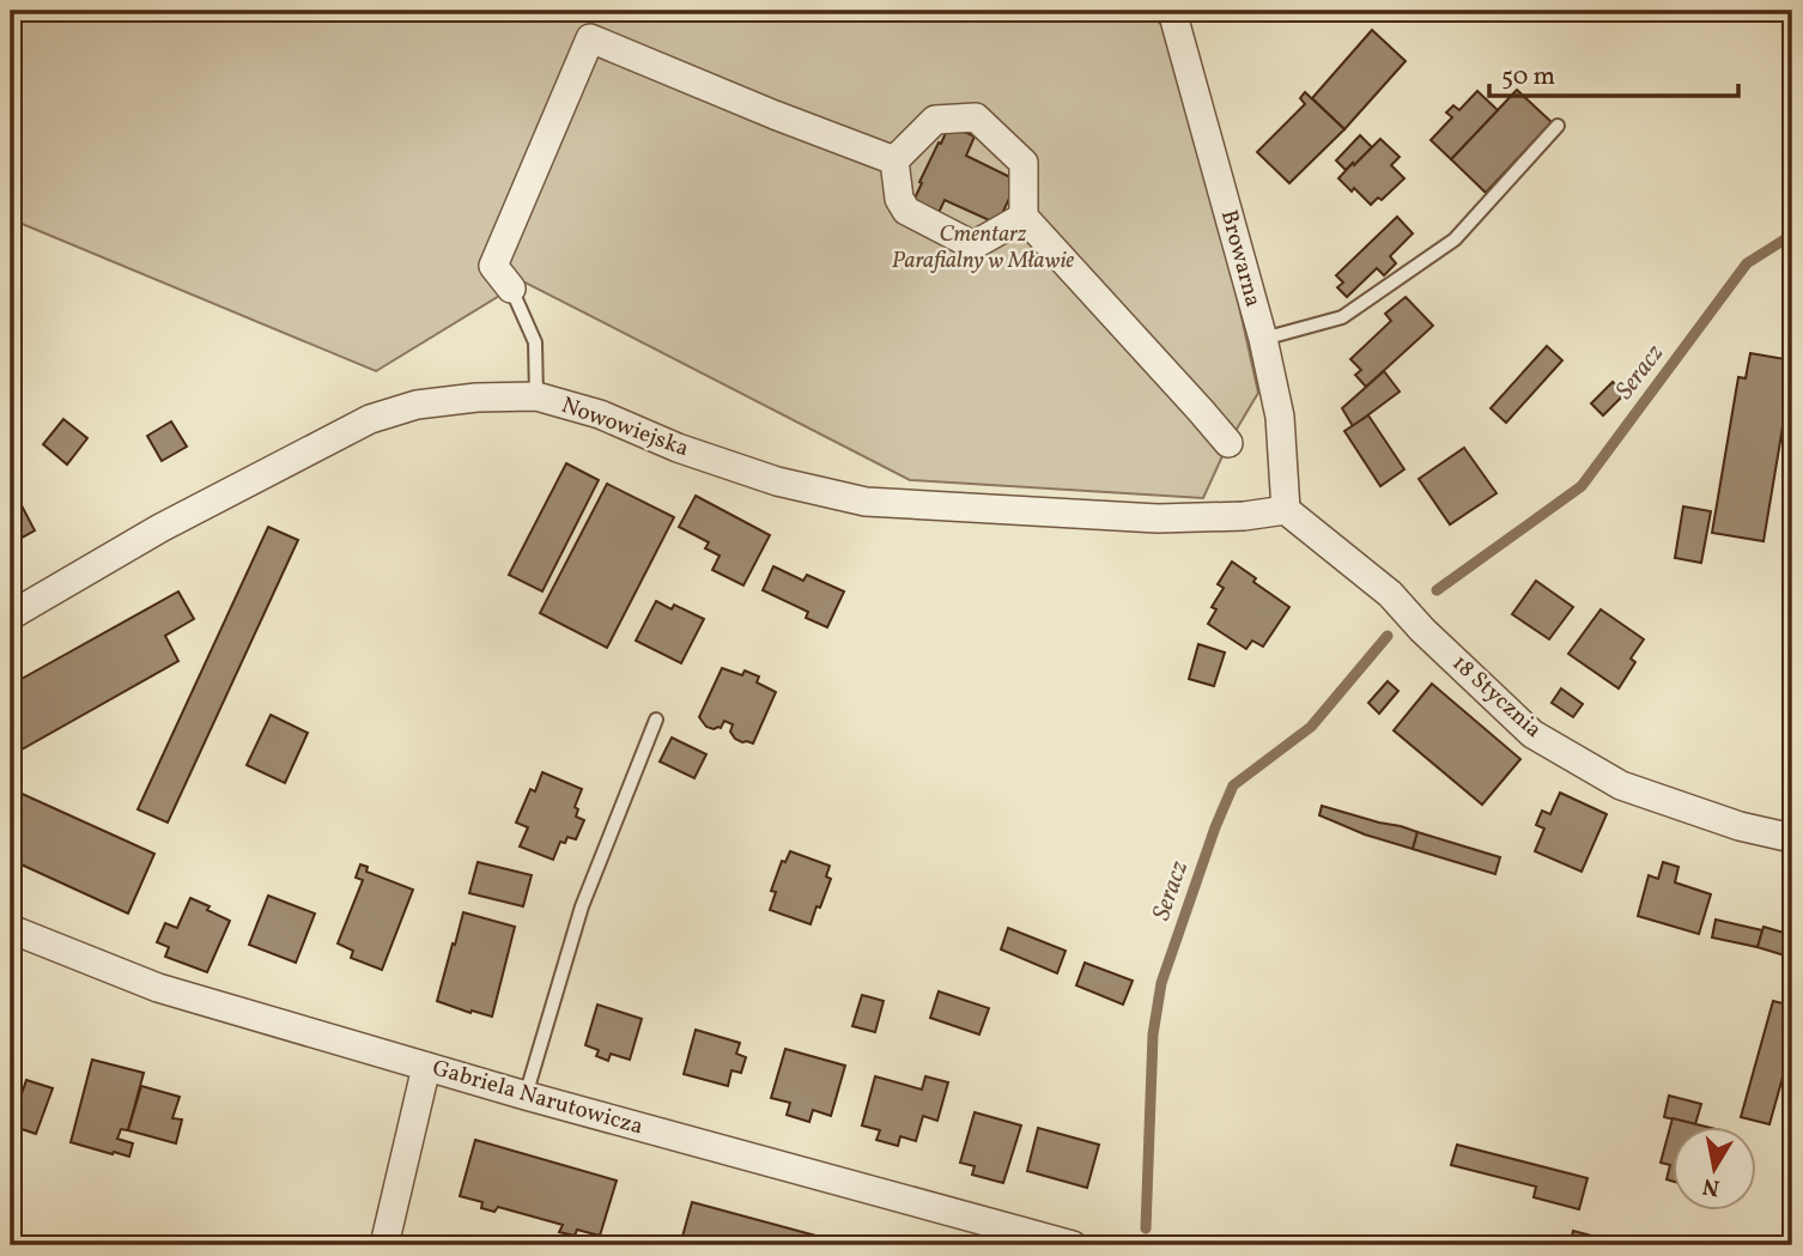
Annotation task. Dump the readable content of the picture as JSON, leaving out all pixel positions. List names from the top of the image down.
{
  "streets": {
    "street": [
      "Browarna",
      "Nowowiejska",
      "18 Stycznia",
      "Gabriela Narutowicza"
    ]
  },
  "crossings": [
    ["Browarna", "Nowowiejska"],
    ["Browarna", "18 Stycznia"],
    ["Nowowiejska", "18 Stycznia"]
  ],
  "water": ["Seracz"],
  "parks": ["Cmentarz Parafialny w Mławie"],
  "scale_bar": "50 m",
  "north": "bottom"
}
